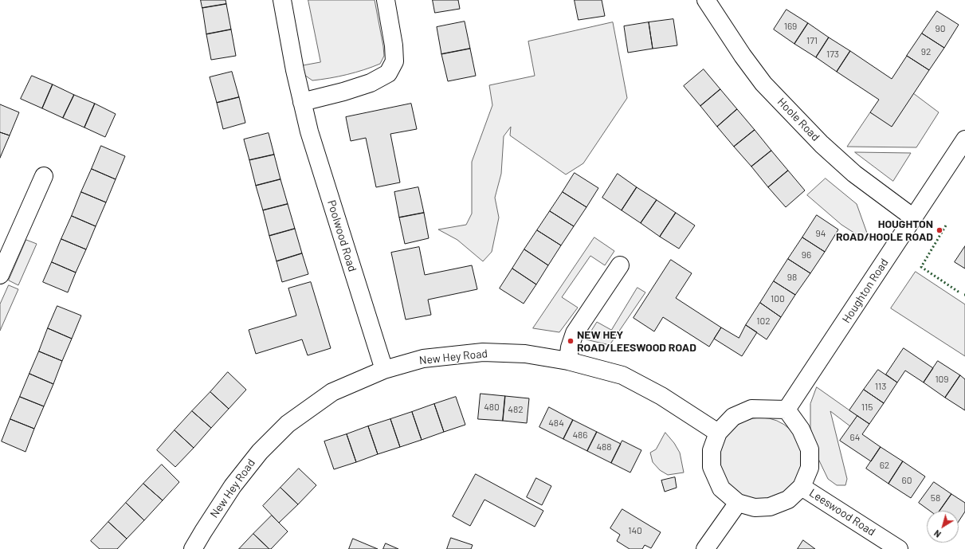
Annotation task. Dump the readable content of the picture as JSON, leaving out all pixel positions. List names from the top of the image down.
{
  "streets": {
    "street": [
      "Hoole Road",
      "Poolwood Road",
      "Houghton Road",
      "New Hey Road",
      "Leeswood Road"
    ]
  },
  "crossings": [
    ["Hoole Road", "Houghton Road"],
    ["Poolwood Road", "New Hey Road"],
    ["Houghton Road", "New Hey Road"],
    ["Houghton Road", "Leeswood Road"],
    ["New Hey Road", "Leeswood Road"]
  ],
  "places": ["HOUGHTON ROAD/HOOLE ROAD", "NEW HEY ROAD/LEESWOOD ROAD"],
  "house_numbers": [
    "169",
    "90",
    "171",
    "92",
    "173",
    "94",
    "96",
    "98",
    "100",
    "102",
    "109",
    "113",
    "480",
    "115",
    "482",
    "484",
    "486",
    "64",
    "488",
    "62",
    "60",
    "58",
    "140"
  ],
  "north": "bottom left"
}
